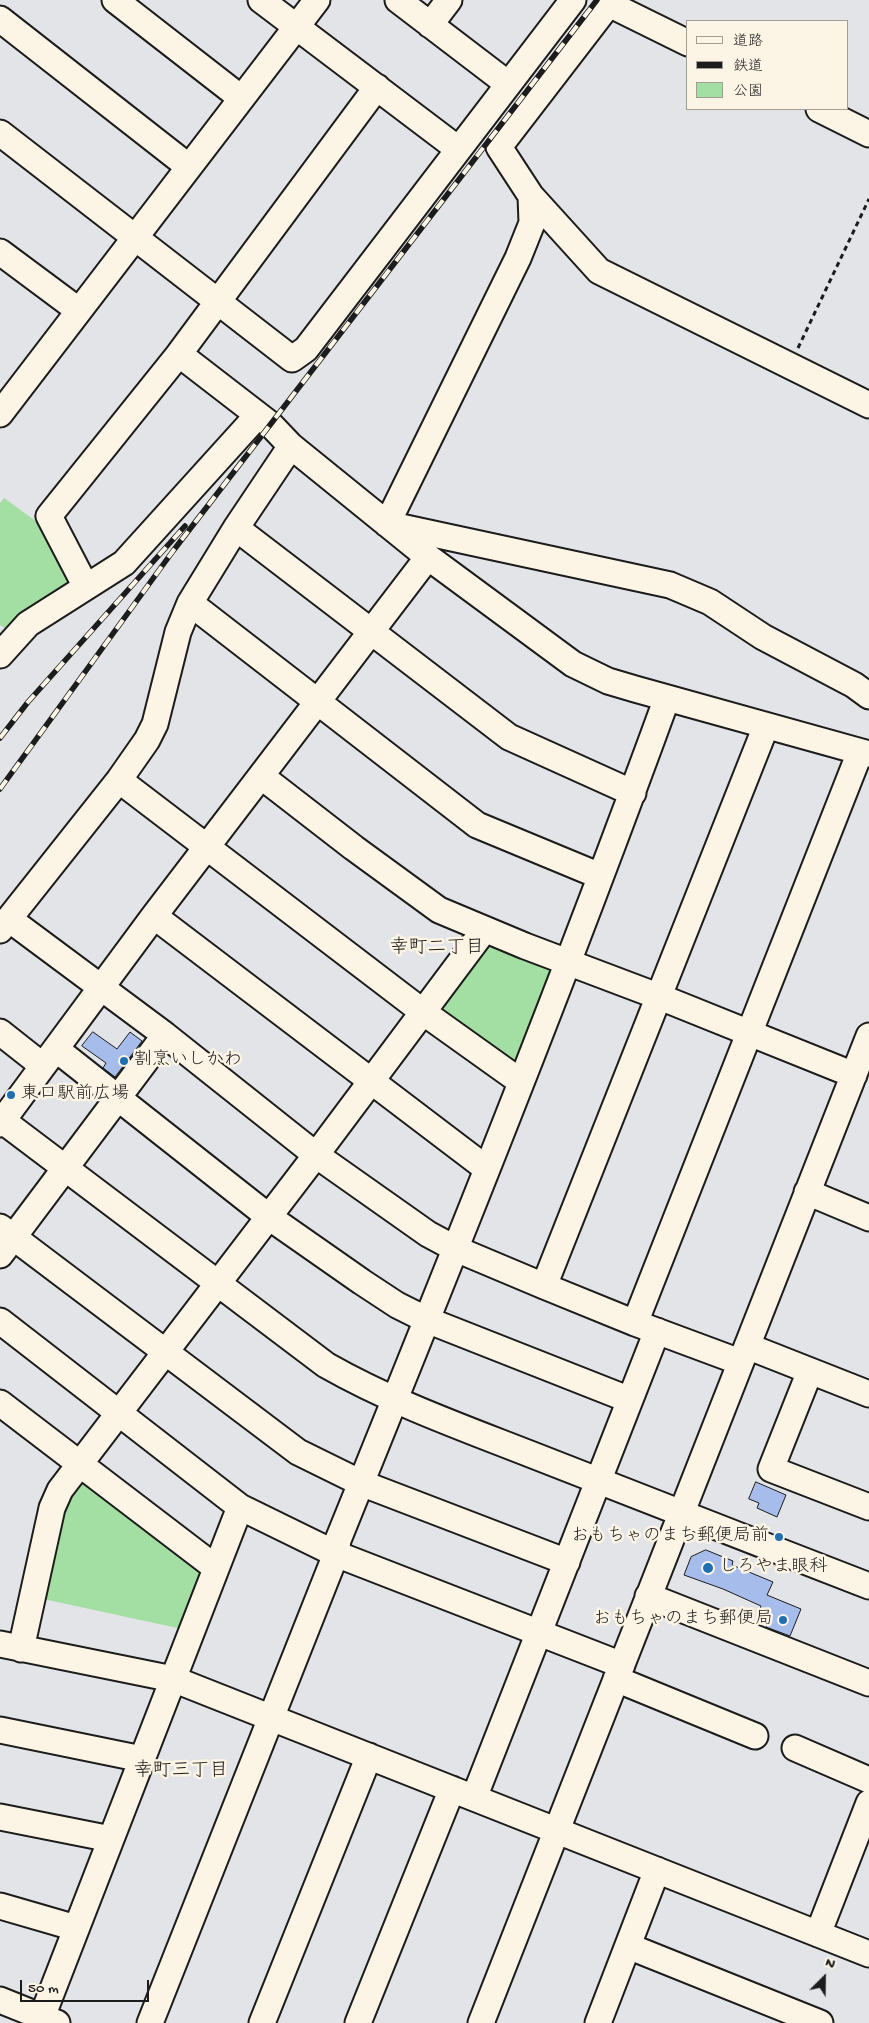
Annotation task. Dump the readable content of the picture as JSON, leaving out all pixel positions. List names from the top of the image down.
{
  "districts": ["幸町二丁目", "幸町三丁目"],
  "places": [
    "割烹いしかわ",
    "東口駅前広場",
    "おもちゃのまち郵便局前",
    "しろやま眼科",
    "おもちゃのまち郵便局"
  ],
  "legend": ["道路", "鉄道", "公園"],
  "scale_bar": "50 m",
  "north": "top right"
}
